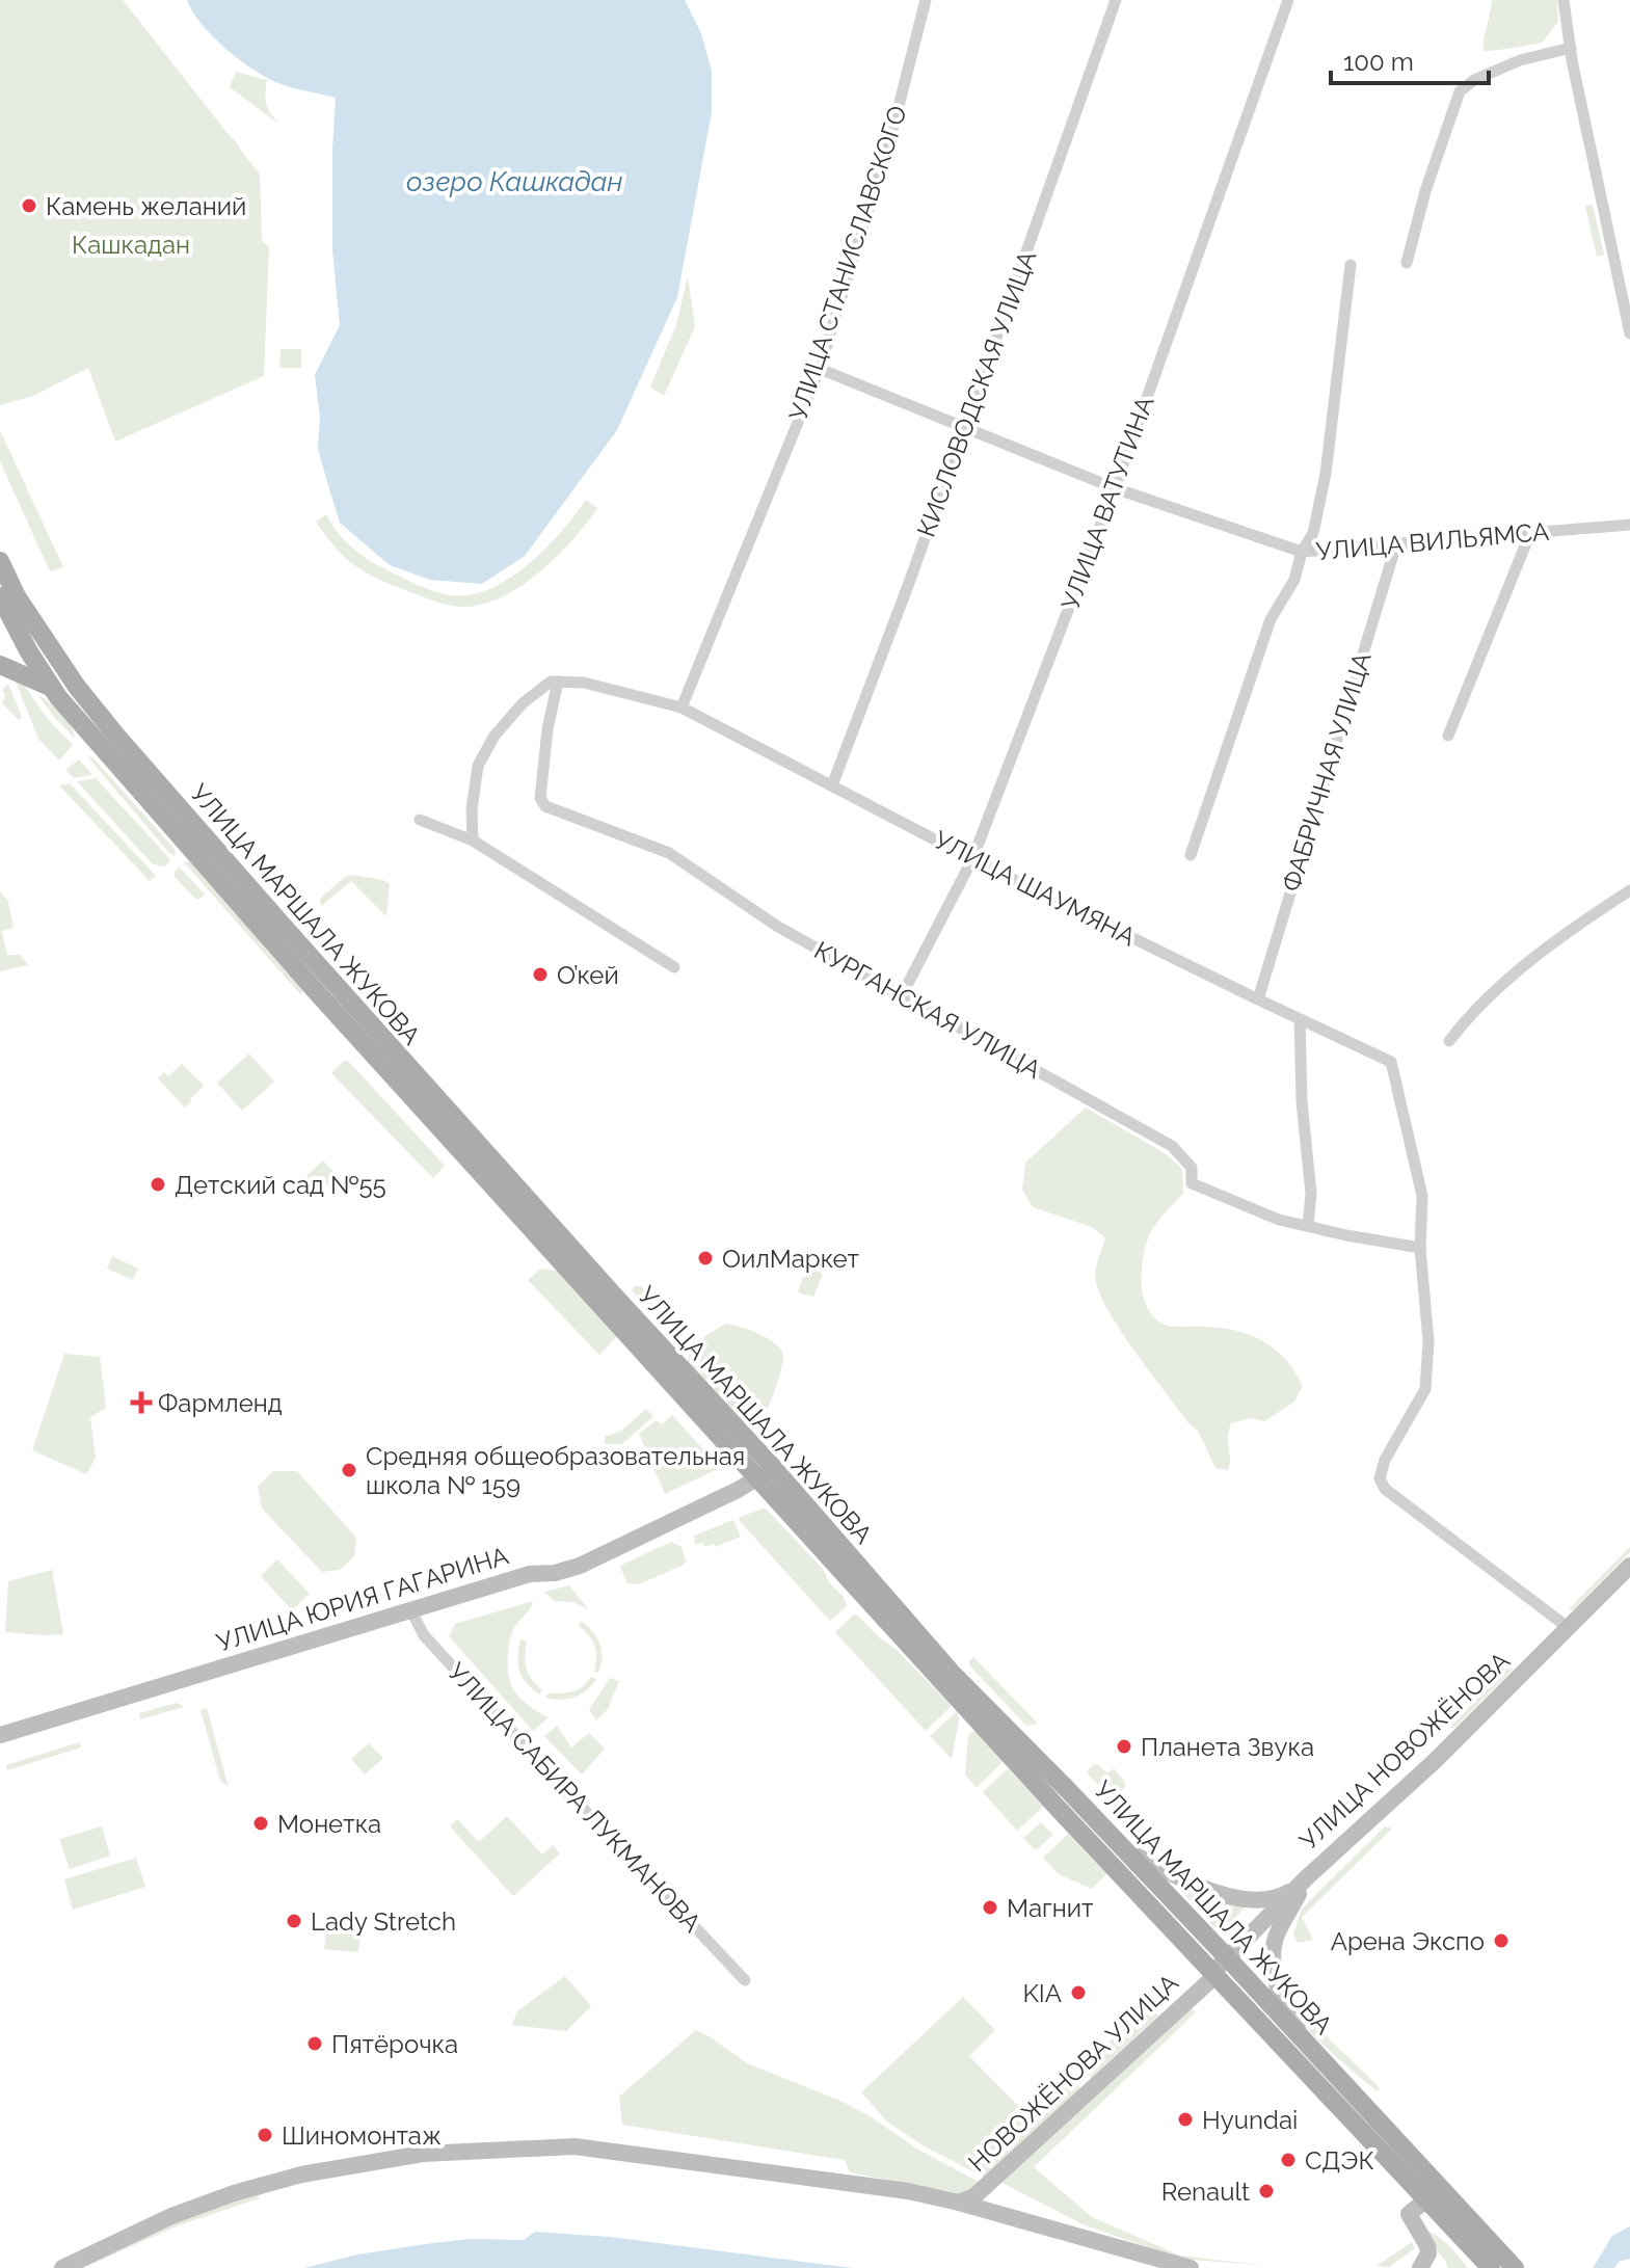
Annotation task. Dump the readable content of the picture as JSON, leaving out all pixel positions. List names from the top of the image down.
{
  "streets": {
    "main road": ["УЛИЦА МАРШАЛА ЖУКОВА"],
    "street": [
      "УЛИЦА СТАНИСЛАВСКОГО",
      "КИСЛОВОДСКАЯ УЛИЦА",
      "УЛИЦА ВАТУТИНА",
      "УЛИЦА ВИЛЬЯМСА",
      "ФАБРИЧНАЯ УЛИЦА",
      "УЛИЦА ШАУМЯНА",
      "КУРГАНСКАЯ УЛИЦА",
      "УЛИЦА ЮРИЯ ГАГАРИНА",
      "УЛИЦА НОВОЖЁНОВА",
      "УЛИЦА САБИРА ЛУКМАНОВА",
      "НОВОЖЁНОВА УЛИЦА"
    ]
  },
  "crossings": [
    ["УЛИЦА СТАНИСЛАВСКОГО", "УЛИЦА ВИЛЬЯМСА"],
    ["УЛИЦА СТАНИСЛАВСКОГО", "УЛИЦА ШАУМЯНА"],
    ["КИСЛОВОДСКАЯ УЛИЦА", "УЛИЦА ВИЛЬЯМСА"],
    ["КИСЛОВОДСКАЯ УЛИЦА", "УЛИЦА ШАУМЯНА"],
    ["УЛИЦА ВАТУТИНА", "УЛИЦА ВИЛЬЯМСА"],
    ["УЛИЦА ВАТУТИНА", "УЛИЦА ШАУМЯНА"],
    ["УЛИЦА ВАТУТИНА", "КУРГАНСКАЯ УЛИЦА"],
    ["УЛИЦА ВИЛЬЯМСА", "ФАБРИЧНАЯ УЛИЦА"],
    ["ФАБРИЧНАЯ УЛИЦА", "УЛИЦА ШАУМЯНА"],
    ["УЛИЦА ШАУМЯНА", "КУРГАНСКАЯ УЛИЦА"],
    ["УЛИЦА МАРШАЛА ЖУКОВА", "УЛИЦА ЮРИЯ ГАГАРИНА"],
    ["УЛИЦА МАРШАЛА ЖУКОВА", "УЛИЦА НОВОЖЁНОВА"],
    ["УЛИЦА МАРШАЛА ЖУКОВА", "НОВОЖЁНОВА УЛИЦА"],
    ["УЛИЦА ЮРИЯ ГАГАРИНА", "УЛИЦА САБИРА ЛУКМАНОВА"],
    ["УЛИЦА НОВОЖЁНОВА", "НОВОЖЁНОВА УЛИЦА"]
  ],
  "water": ["озеро Кашкадан"],
  "parks": ["Кашкадан"],
  "places": {
    "other": [
      "Камень желаний",
      "О’кей",
      "Детский сад №55",
      "ОилМаркет",
      "Средняя общеобразовательная школа № 159",
      "Планета Звука",
      "Монетка",
      "Магнит",
      "Lady Stretch",
      "Арена Экспо",
      "KIA",
      "Пятёрочка",
      "Hyundai",
      "Шиномонтаж",
      "СДЭК",
      "Renault"
    ],
    "health": ["Фармленд"]
  },
  "scale_bar": "100 m"
}
